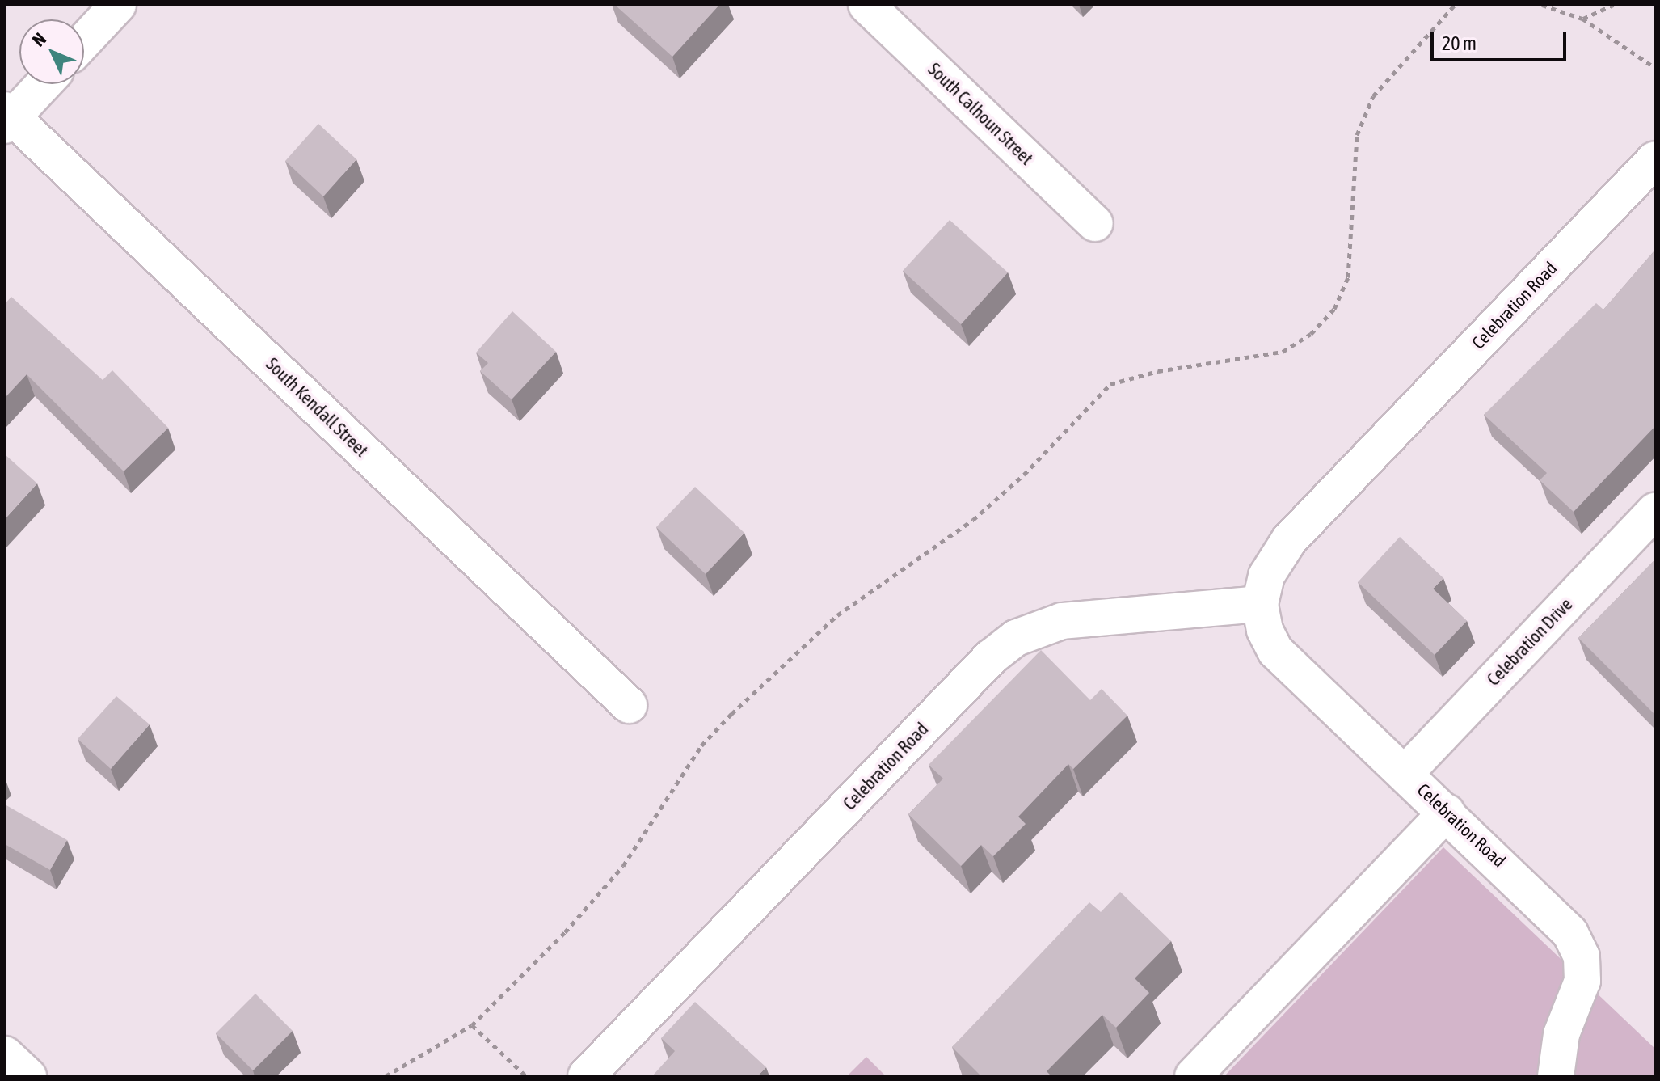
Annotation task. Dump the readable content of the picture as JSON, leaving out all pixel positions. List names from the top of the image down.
{
  "streets": {
    "street": [
      "South Calhoun Street",
      "Celebration Road",
      "South Kendall Street",
      "Celebration Drive"
    ]
  },
  "crossings": [
    ["Celebration Road", "Celebration Drive"]
  ],
  "scale_bar": "20 m",
  "north": "top left"
}
